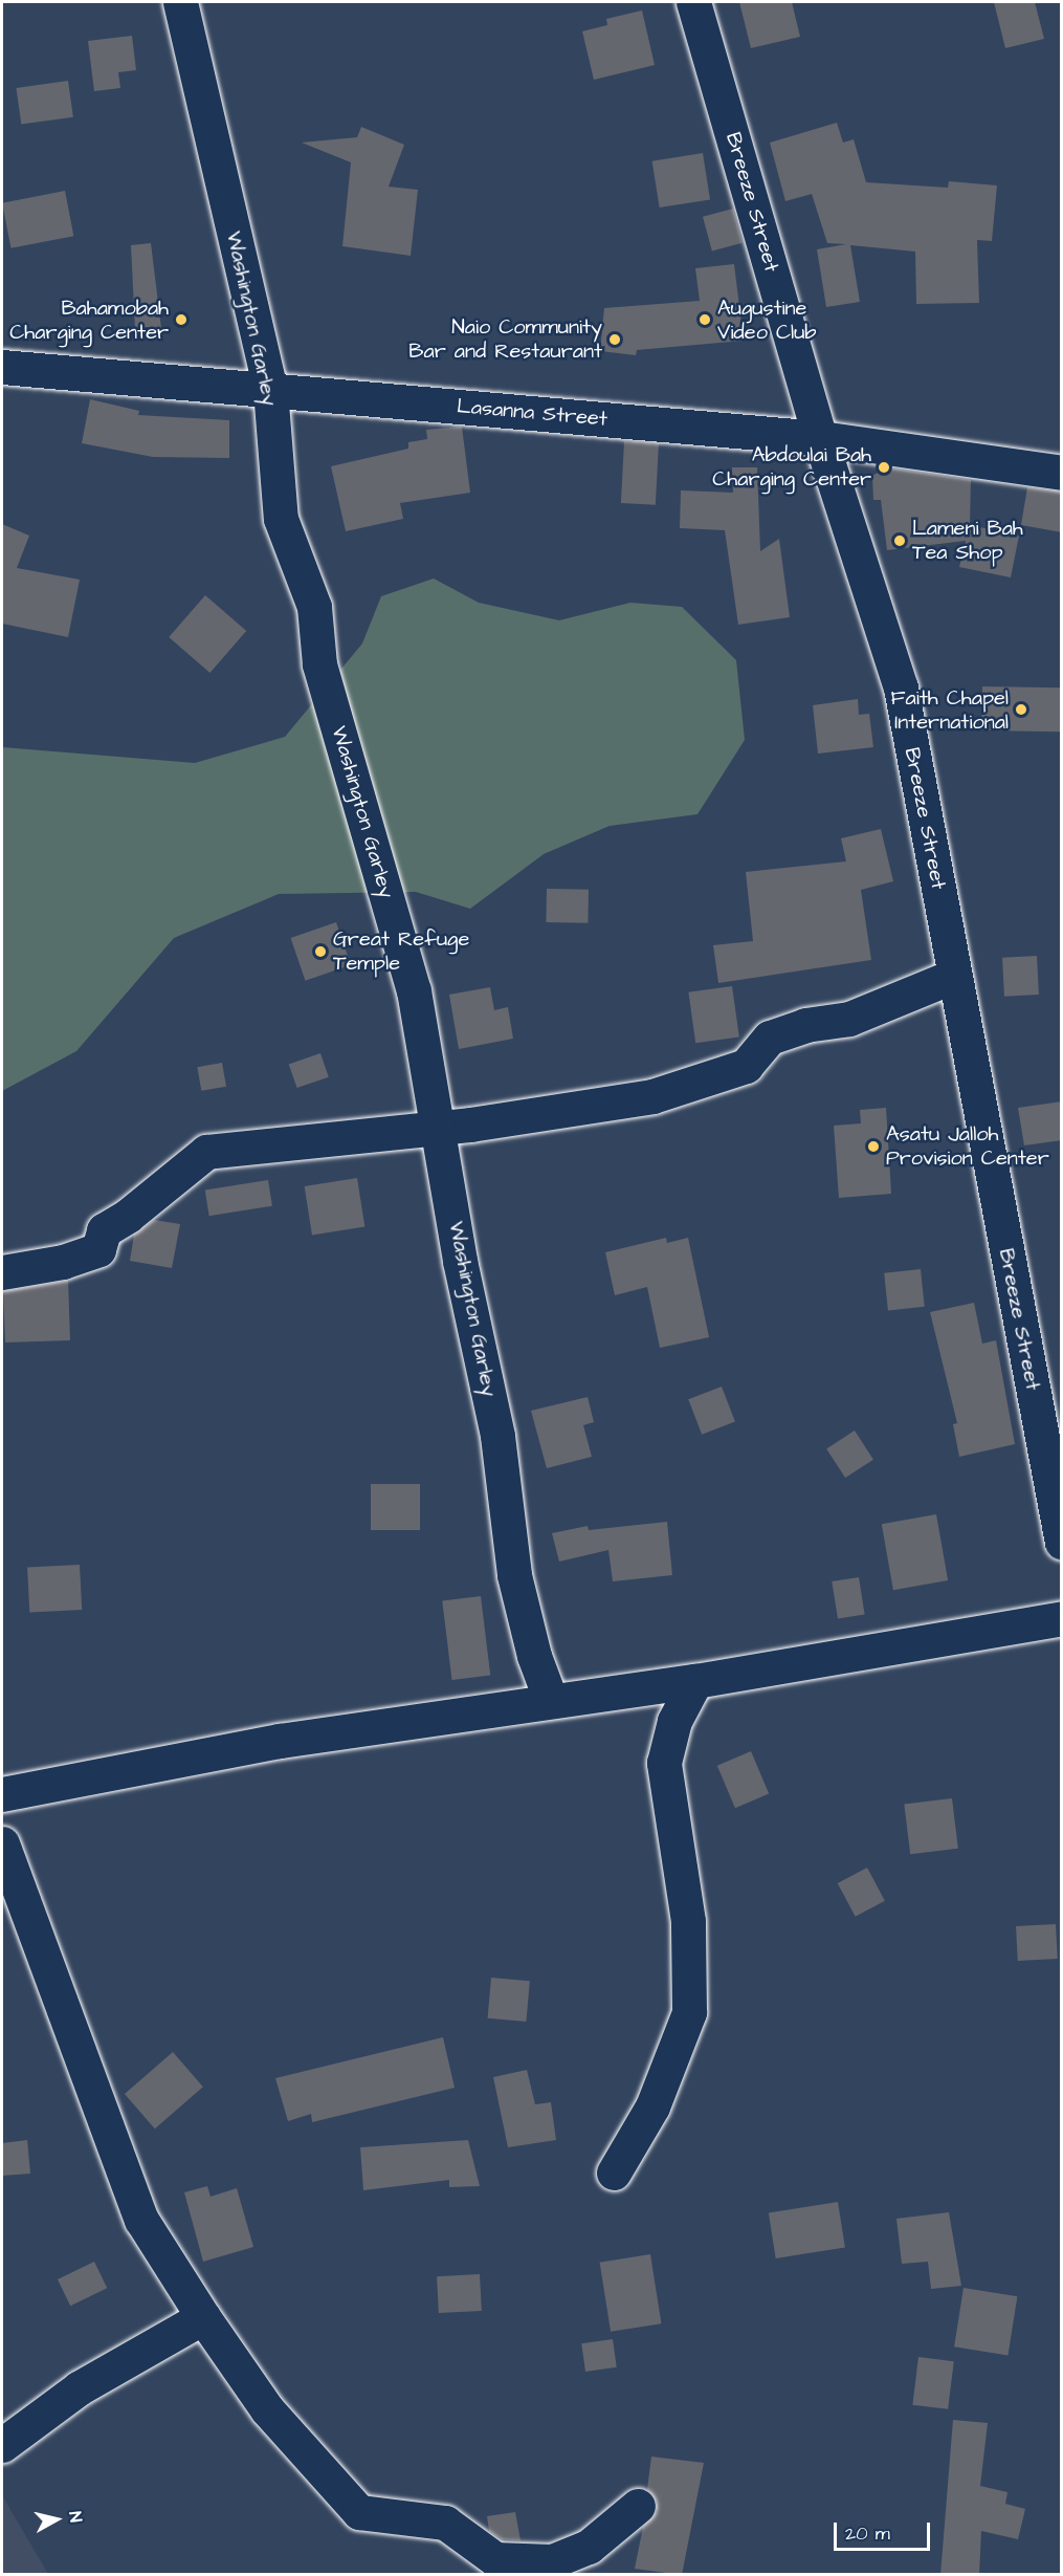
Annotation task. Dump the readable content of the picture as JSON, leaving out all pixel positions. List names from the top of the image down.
{
  "streets": {
    "street": ["Breeze Street", "Washington Garley", "Lasanna Street"]
  },
  "crossings": [
    ["Breeze Street", "Lasanna Street"],
    ["Washington Garley", "Lasanna Street"]
  ],
  "places": [
    "Bahamobah Charging Center",
    "Augustine Video Club",
    "Naio Community Bar and Restaurant",
    "Abdoulai Bah Charging Center",
    "Lameni Bah Tea Shop",
    "Faith Chapel International",
    "Great Refuge Temple",
    "Asatu Jalloh Provision Center"
  ],
  "scale_bar": "20 m",
  "north": "right"
}
